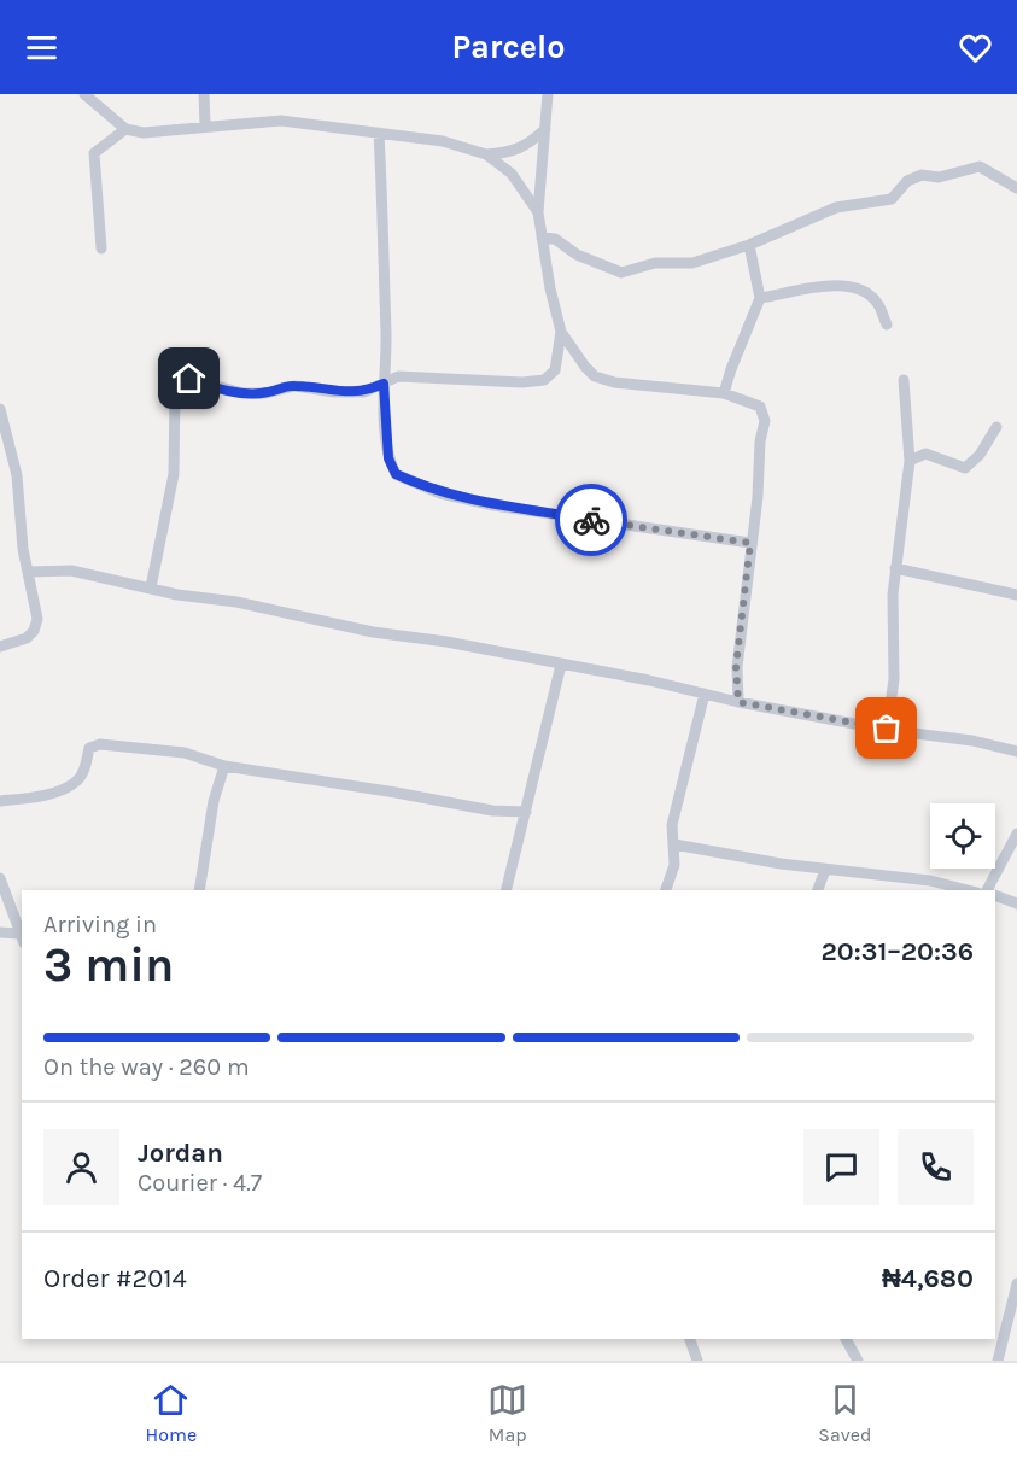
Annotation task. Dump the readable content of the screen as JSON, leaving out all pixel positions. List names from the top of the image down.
{
  "page": {
    "header": "Parcelo",
    "heading": ["3 min", "Arriving in", "20:31–20:36"],
    "panel": [
      "Jordan",
      "Courier · 4.7",
      "Order #2014",
      "₦4,680"
    ],
    "bar": "On the way · 260 m",
    "tabs": ["Home", "Map", "Saved"]
  }
}
